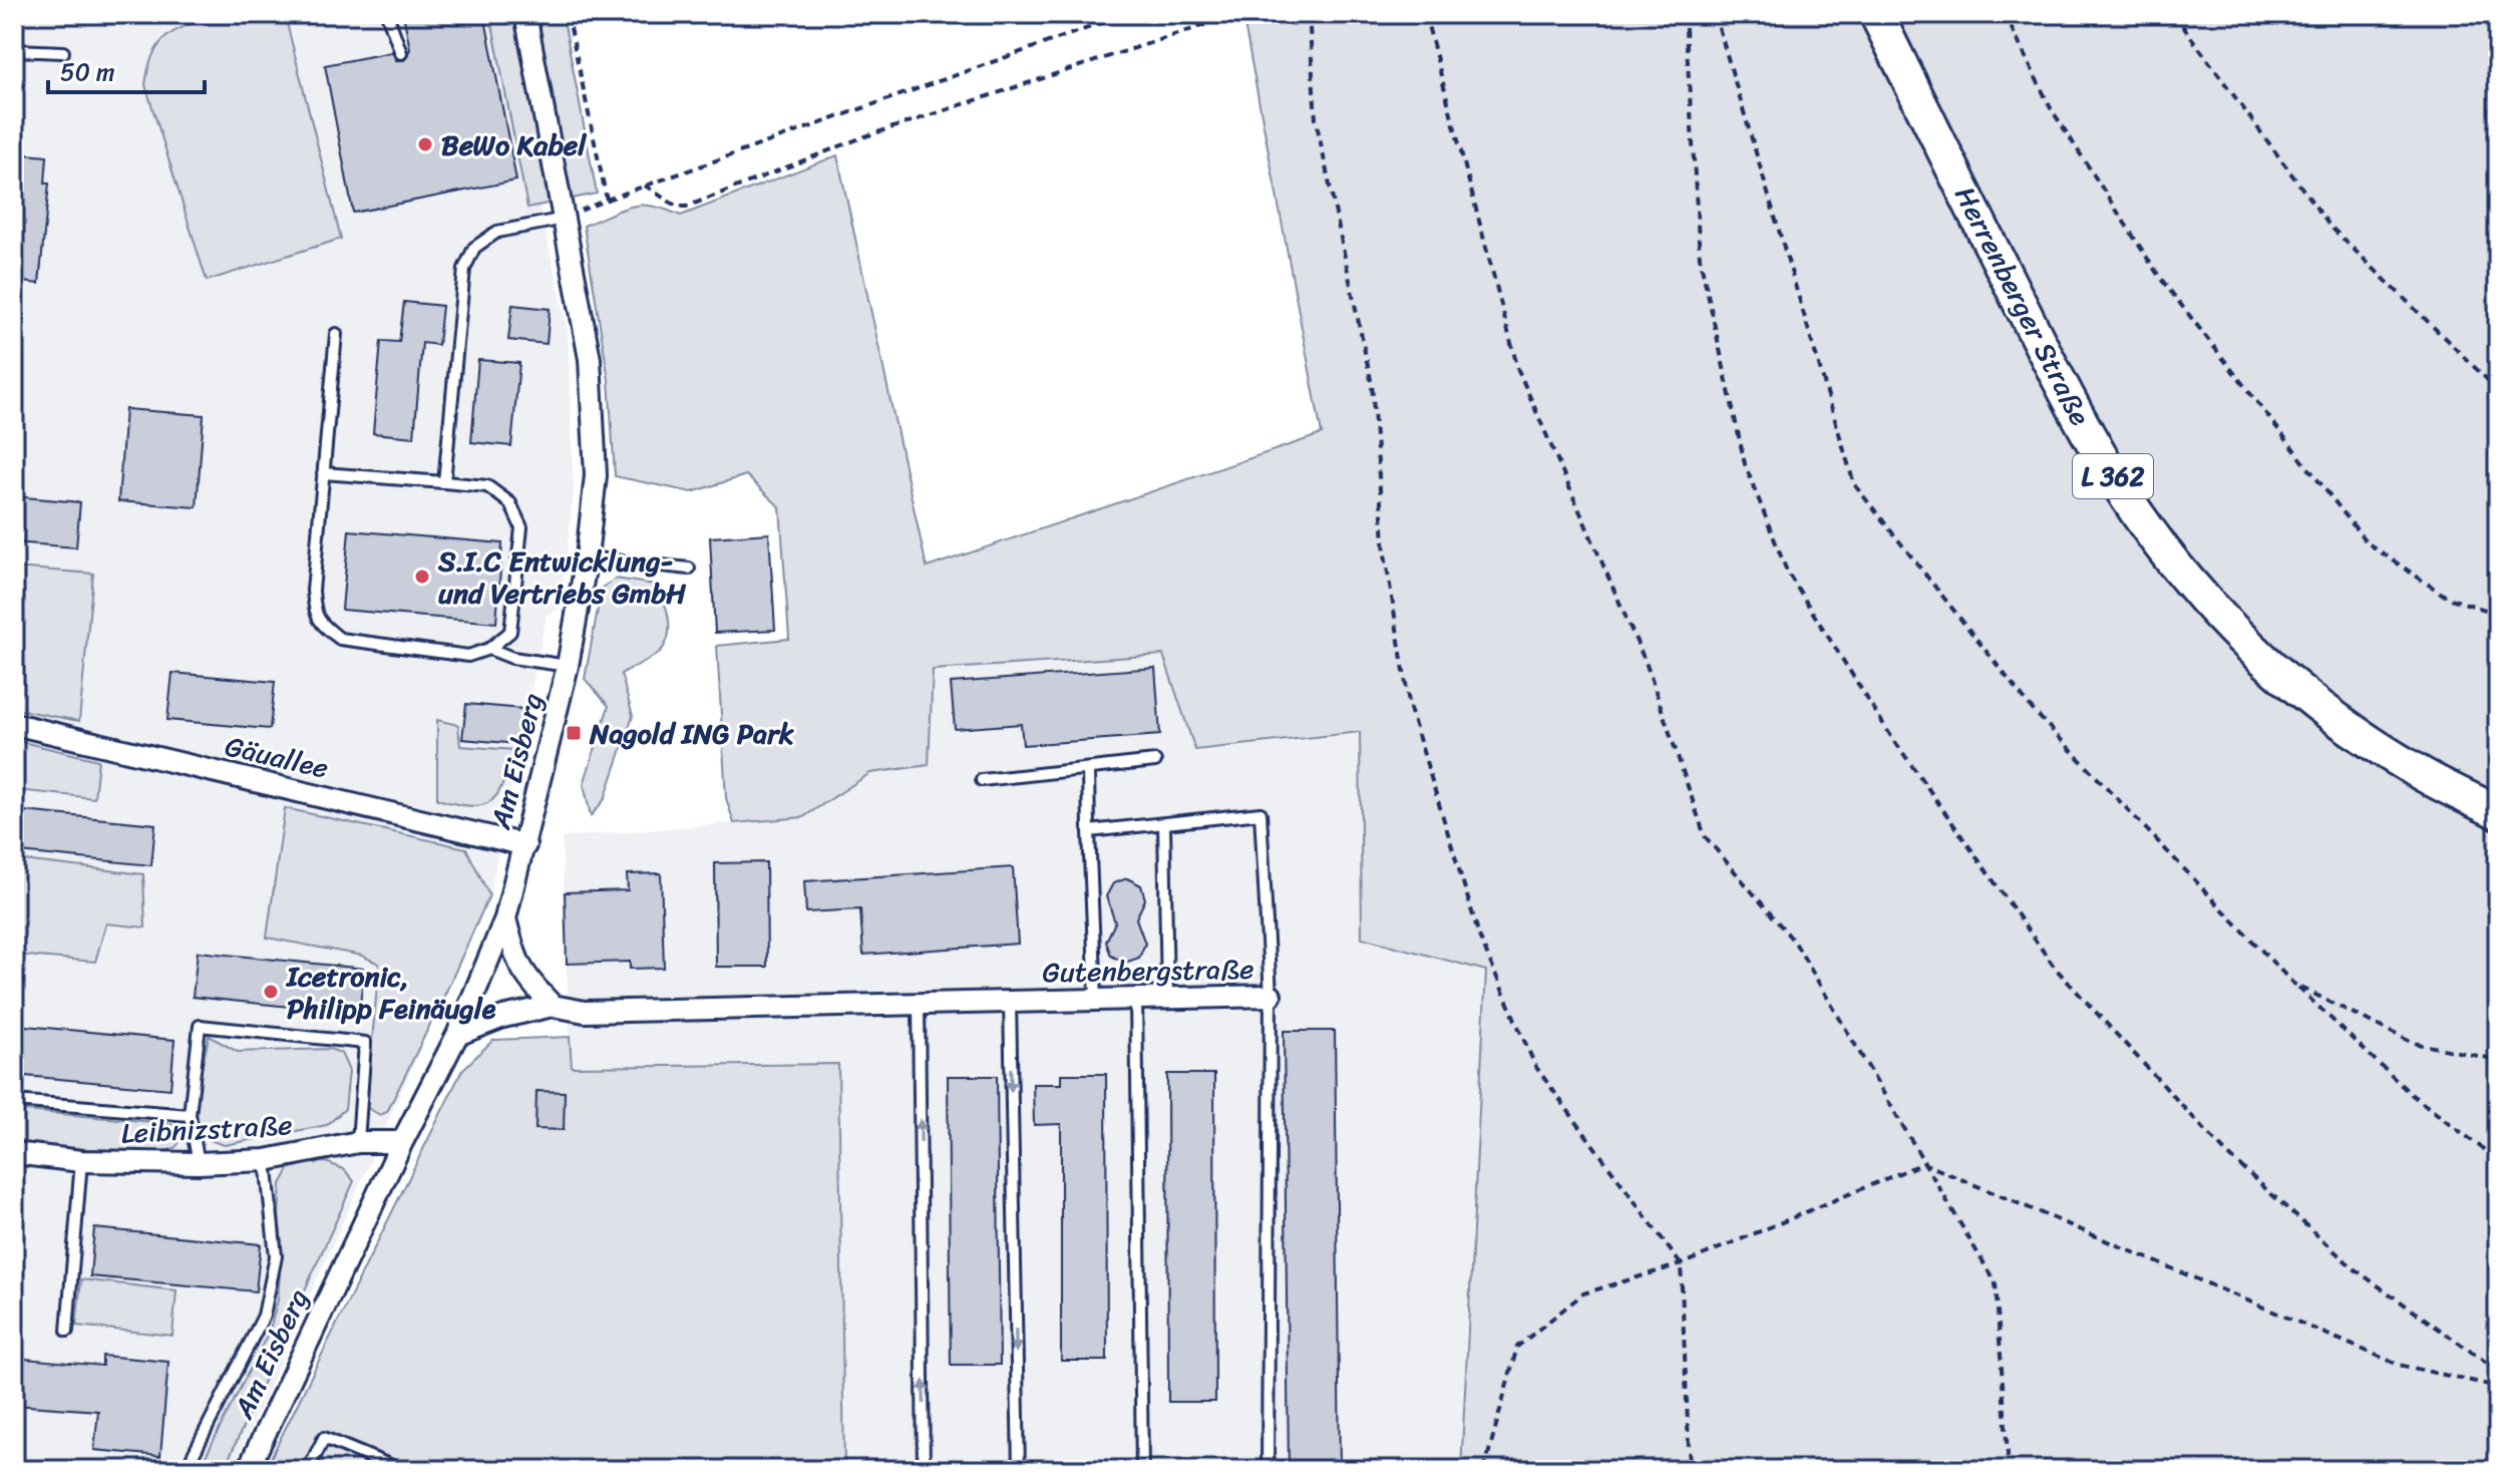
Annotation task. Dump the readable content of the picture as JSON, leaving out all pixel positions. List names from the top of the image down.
{
  "streets": {
    "main road": ["Herrenberger Straße", "L 362"],
    "street": [
      "Gäuallee",
      "Am Eisberg",
      "Gutenbergstraße",
      "Leibnizstraße"
    ]
  },
  "crossings": [
    ["Gäuallee", "Am Eisberg"],
    ["Am Eisberg", "Gutenbergstraße"],
    ["Am Eisberg", "Leibnizstraße"]
  ],
  "places": {
    "other": ["BeWo Kabel", "S.I.C Entwicklung- und Vertriebs GmbH", "Icetronic, Philipp Feinäugle"],
    "transit": ["Nagold ING Park"]
  },
  "scale_bar": "50 m"
}
